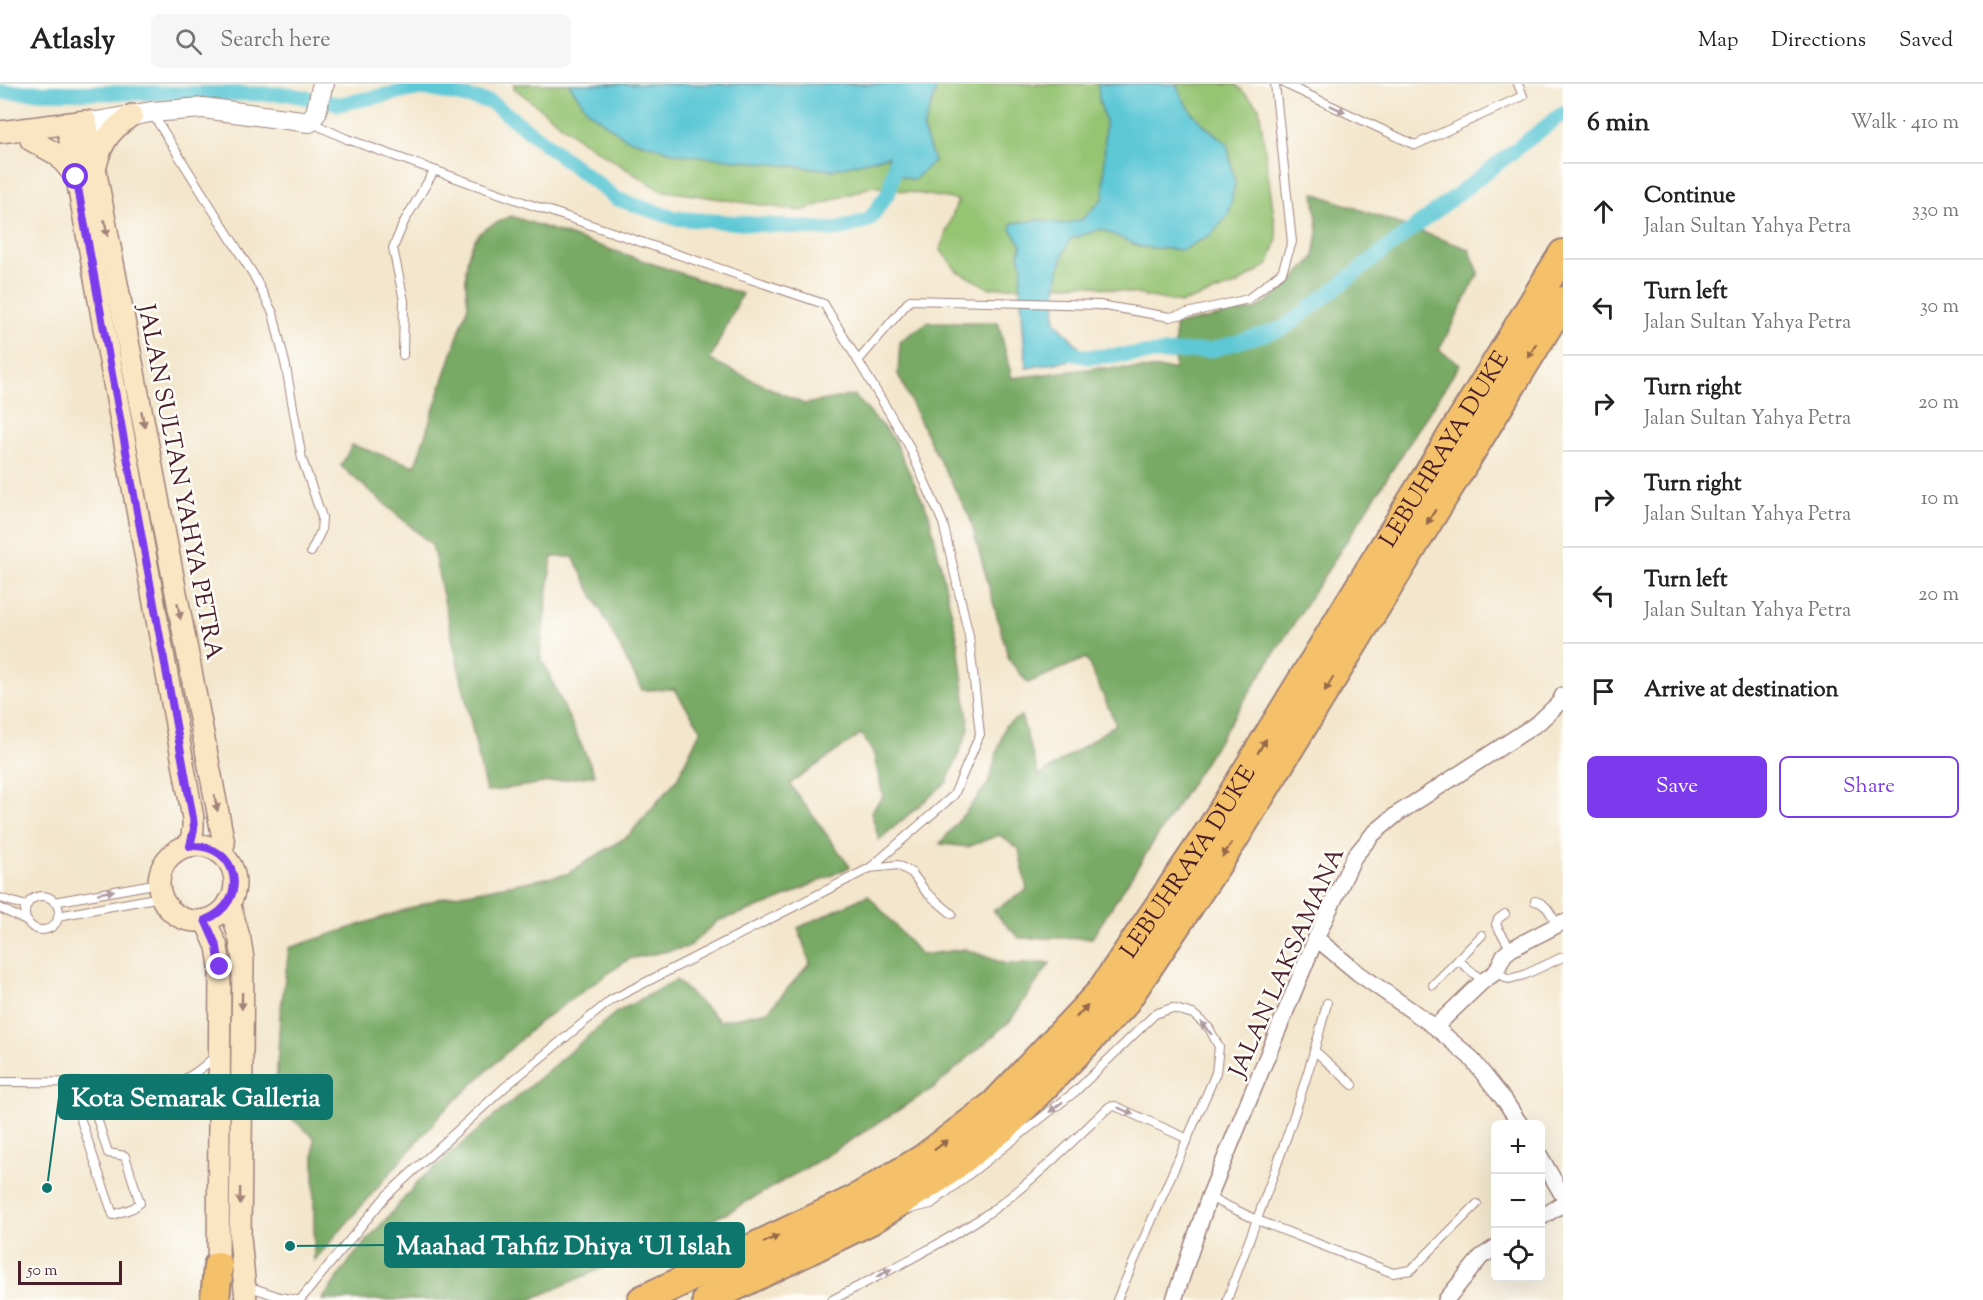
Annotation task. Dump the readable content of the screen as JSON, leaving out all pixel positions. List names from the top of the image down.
{
  "streets": {
    "highway": ["LEBUHRAYA DUKE"],
    "main road": ["JALAN SULTAN YAHYA PETRA"],
    "street": ["JALAN LAKSAMANA"]
  },
  "places": ["Kota Semarak Galleria", "Maahad Tahfiz Dhiya ‘Ul Islah"],
  "scale_bar": "50 m",
  "page": {
    "header": "Atlasly",
    "search": "Search here",
    "nav": ["Map", "Directions", "Saved"],
    "heading": ["6 min", "Walk · 410 m"],
    "list": [
      ["Continue", "Jalan Sultan Yahya Petra", "330 m"],
      ["Turn left", "Jalan Sultan Yahya Petra", "30 m"],
      ["Turn right", "Jalan Sultan Yahya Petra", "20 m"],
      ["Turn right", "Jalan Sultan Yahya Petra", "10 m"],
      ["Turn left", "Jalan Sultan Yahya Petra", "20 m"],
      "Arrive at destination"
    ],
    "buttons": ["Save", "Share"],
    "map_buttons": ["+", "−"],
    "scale": "50 m"
  }
}
